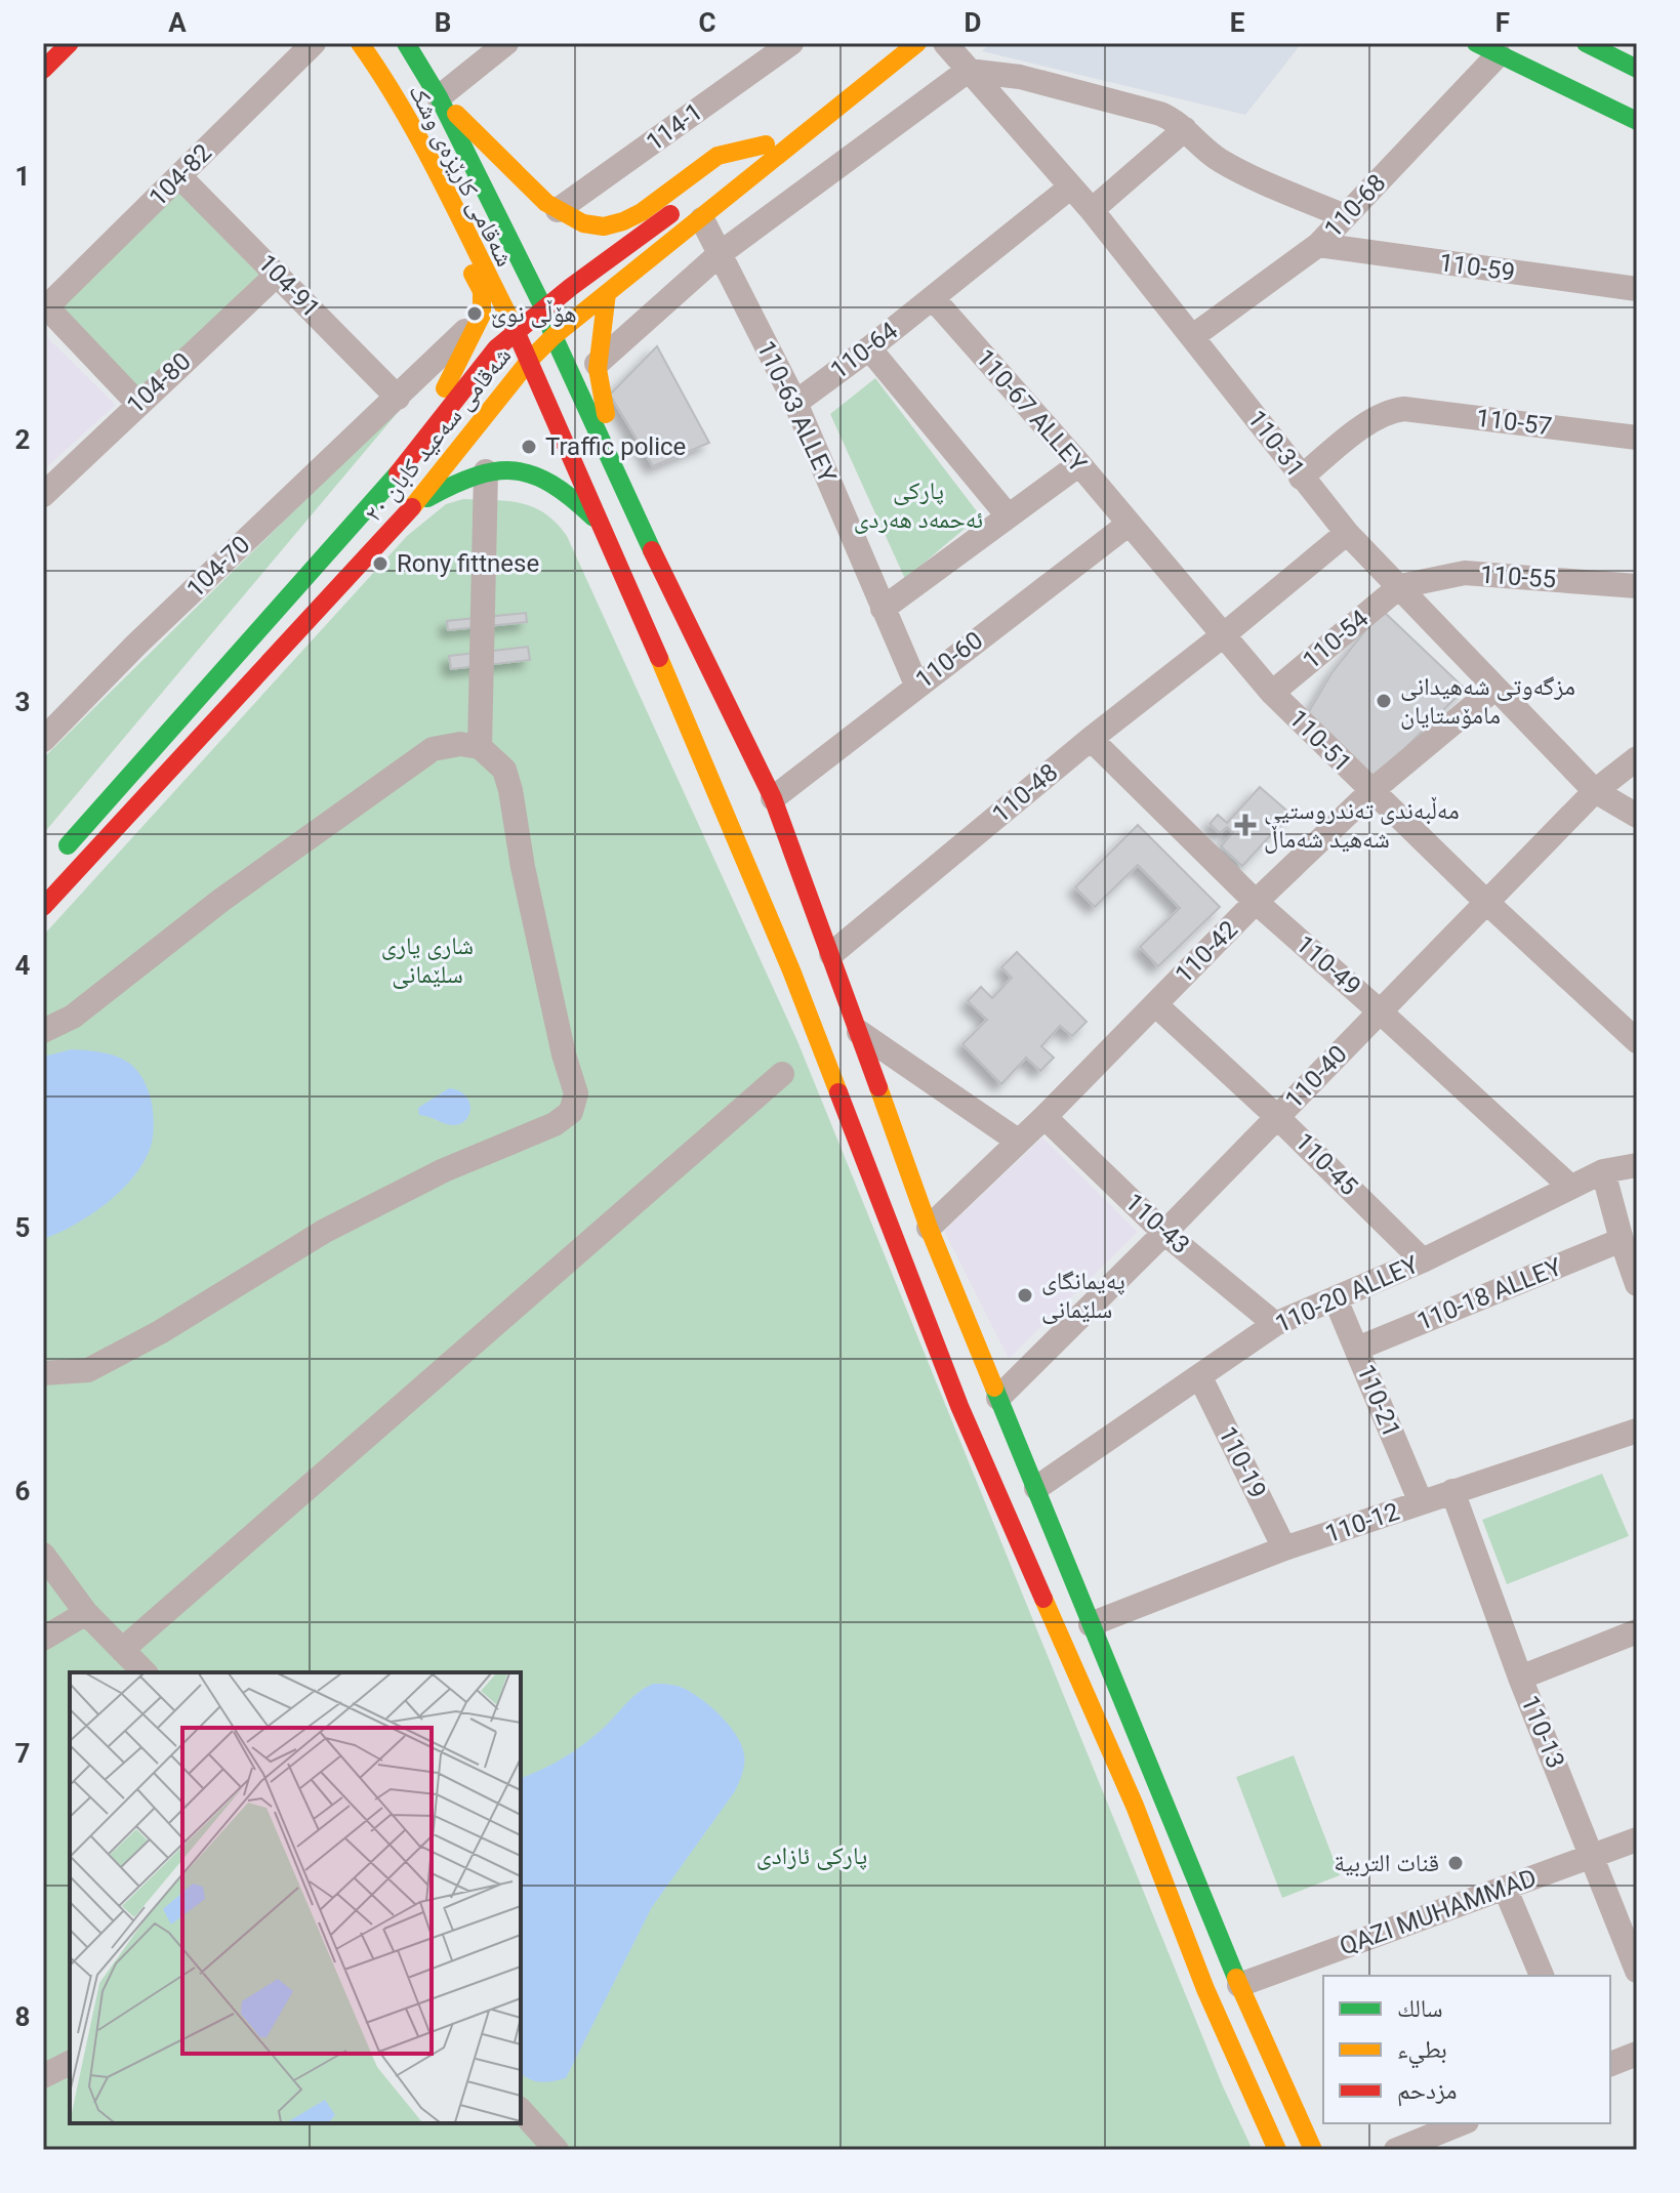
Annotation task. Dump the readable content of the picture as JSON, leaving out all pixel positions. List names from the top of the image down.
{
  "streets": {
    "main road": ["شەقامی کارێزەی وشک", "شەقامی سەعید کابان ٢٠"],
    "street": [
      "114-1",
      "104-82",
      "110-68",
      "110-59",
      "104-91",
      "110-64",
      "104-80",
      "110-67 ALLEY",
      "110-63 ALLEY",
      "110-57",
      "110-31",
      "104-70",
      "110-55",
      "110-54",
      "110-60",
      "110-51",
      "110-48",
      "110-42",
      "110-49",
      "110-40",
      "110-45",
      "110-43",
      "110-20 ALLEY",
      "110-18 ALLEY",
      "110-21",
      "110-19",
      "110-12",
      "110-13",
      "QAZI MUHAMMAD"
    ]
  },
  "crossings": [
    ["104-82", "104-91"],
    ["شەقامی کارێزەی وشک", "شەقامی سەعید کابان ٢٠"],
    ["شەقامی کارێزەی وشک", "110-60"],
    ["شەقامی کارێزەی وشک", "110-48"],
    ["شەقامی کارێزەی وشک", "110-42"],
    ["شەقامی کارێزەی وشک", "110-40"],
    ["شەقامی کارێزەی وشک", "110-20 ALLEY"],
    ["شەقامی کارێزەی وشک", "110-12"],
    ["شەقامی کارێزەی وشک", "QAZI MUHAMMAD"],
    ["110-68", "110-59"],
    ["110-68", "110-31"],
    ["104-91", "104-80"],
    ["104-91", "104-70"],
    ["110-64", "110-67 ALLEY"],
    ["110-64", "110-63 ALLEY"],
    ["110-64", "110-31"],
    ["110-67 ALLEY", "110-60"],
    ["110-67 ALLEY", "110-51"],
    ["110-63 ALLEY", "شەقامی سەعید کابان ٢٠"],
    ["110-63 ALLEY", "110-60"],
    ["110-57", "110-31"],
    ["110-31", "110-55"],
    ["110-31", "110-54"],
    ["110-31", "110-48"],
    ["110-31", "110-42"],
    ["110-31", "110-40"],
    ["110-55", "110-54"],
    ["110-54", "110-51"],
    ["110-60", "110-51"],
    ["110-51", "110-48"],
    ["110-51", "110-42"],
    ["110-51", "110-40"],
    ["110-48", "110-49"],
    ["110-42", "110-49"],
    ["110-42", "110-45"],
    ["110-42", "110-43"],
    ["110-49", "110-40"],
    ["110-49", "110-20 ALLEY"],
    ["110-40", "110-45"],
    ["110-40", "110-43"],
    ["110-45", "110-20 ALLEY"],
    ["110-43", "110-20 ALLEY"],
    ["110-20 ALLEY", "110-21"],
    ["110-20 ALLEY", "110-19"],
    ["110-18 ALLEY", "110-21"],
    ["110-21", "110-12"],
    ["110-19", "110-12"],
    ["110-12", "110-13"],
    ["110-13", "QAZI MUHAMMAD"]
  ],
  "parks": ["پارکی ئەحمەد هەردی", "شاری یاری سلێمانی", "پارکی ئازادی"],
  "places": {
    "other": [
      "ھۆڵی نوێ",
      "Traffic police",
      "Rony fittnese",
      "مزگەوتی شەهیدانی مامۆستایان",
      "پەیمانگای سلێمانی",
      "قنات التربیة"
    ],
    "health": ["مەڵبەندی تەندروستیی شەهید شەماڵ"]
  },
  "legend": ["سالك", "بطيء", "مزدحم"],
  "grid": {
    "columns": [
      "A",
      "B",
      "C",
      "D",
      "E",
      "F"
    ],
    "rows": [
      "1",
      "2",
      "3",
      "4",
      "5",
      "6",
      "7",
      "8"
    ]
  }
}
